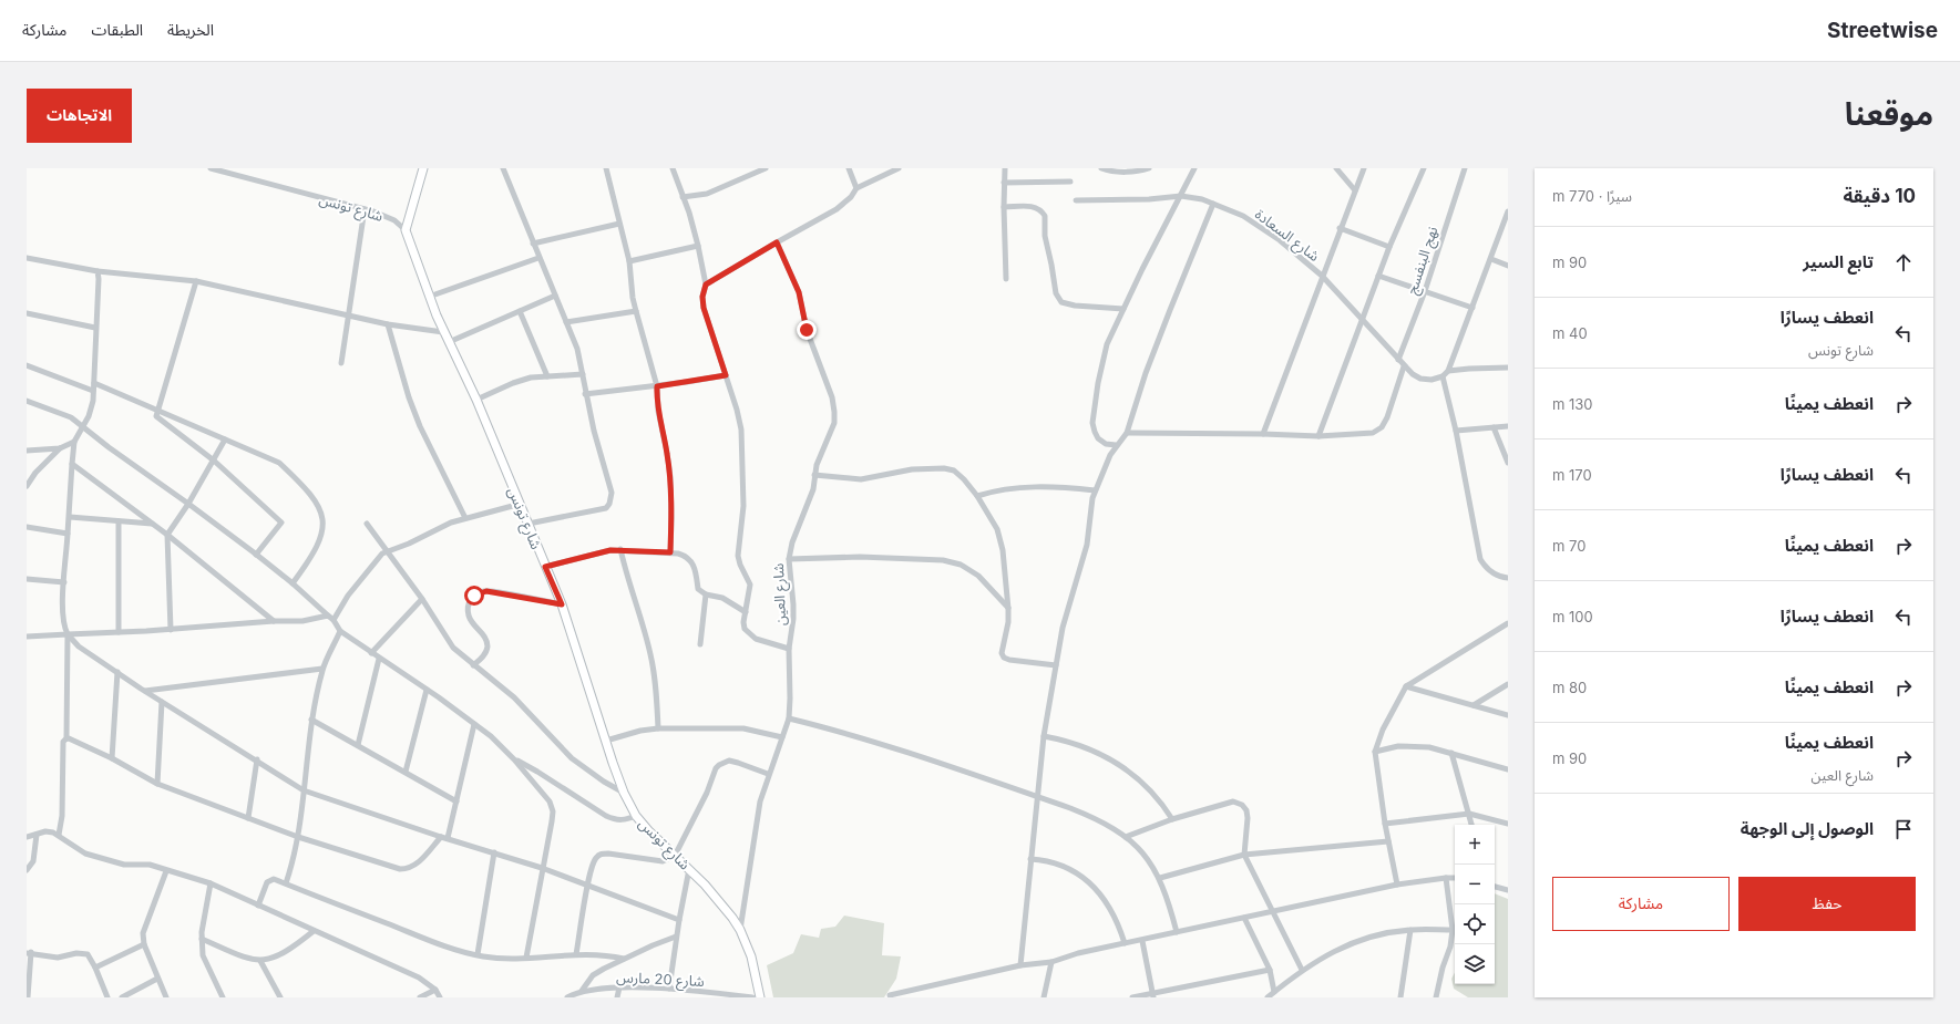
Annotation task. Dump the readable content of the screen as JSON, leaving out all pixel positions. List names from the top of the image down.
{
  "streets": {
    "street": [
      "شارع تونس",
      "شارع السعادة",
      "نهج البنفسج",
      "شارع العين",
      "شارع 20 مارس"
    ]
  },
  "crossings": [
    ["شارع تونس", "شارع العين"],
    ["شارع السعادة", "نهج البنفسج"]
  ],
  "page": {
    "header": "Streetwise",
    "nav": ["الخريطة", "الطبقات", "مشاركة"],
    "title": "موقعنا",
    "buttons": [
      "الاتجاهات",
      ["حفظ", "مشاركة"]
    ],
    "heading": ["10 دقيقة", "سيرًا · 770 m"],
    "list": [
      ["تابع السير", "90 m"],
      ["انعطف يسارًا", "شارع تونس", "40 m"],
      ["انعطف يمينًا", "130 m"],
      ["انعطف يسارًا", "170 m"],
      ["انعطف يمينًا", "70 m"],
      ["انعطف يسارًا", "100 m"],
      ["انعطف يمينًا", "80 m"],
      ["انعطف يمينًا", "شارع العين", "90 m"],
      "الوصول إلى الوجهة"
    ],
    "map_buttons": ["+", "−"]
  }
}
